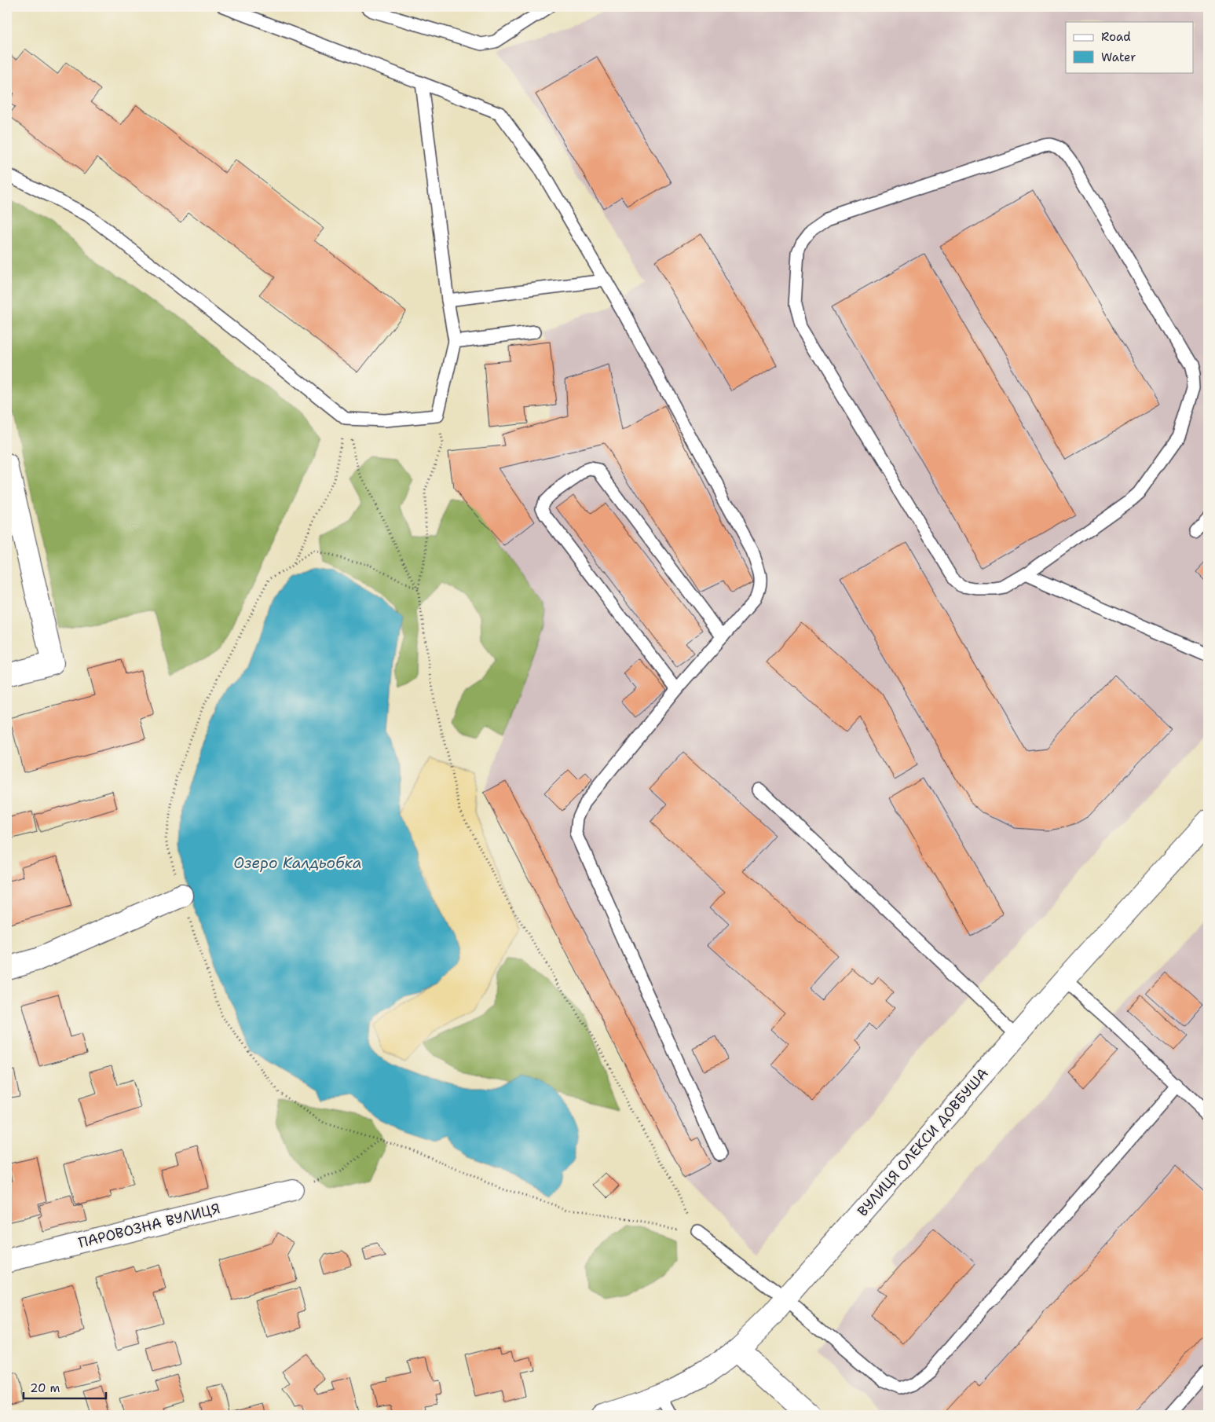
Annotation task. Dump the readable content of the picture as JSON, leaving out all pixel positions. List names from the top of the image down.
{
  "streets": {
    "street": ["ВУЛИЦЯ ОЛЕКСИ ДОВБУША", "ПАРОВОЗНА ВУЛИЦЯ"]
  },
  "water": ["Озеро Калдьобка"],
  "legend": ["Road", "Water"],
  "scale_bar": "20 m"
}
